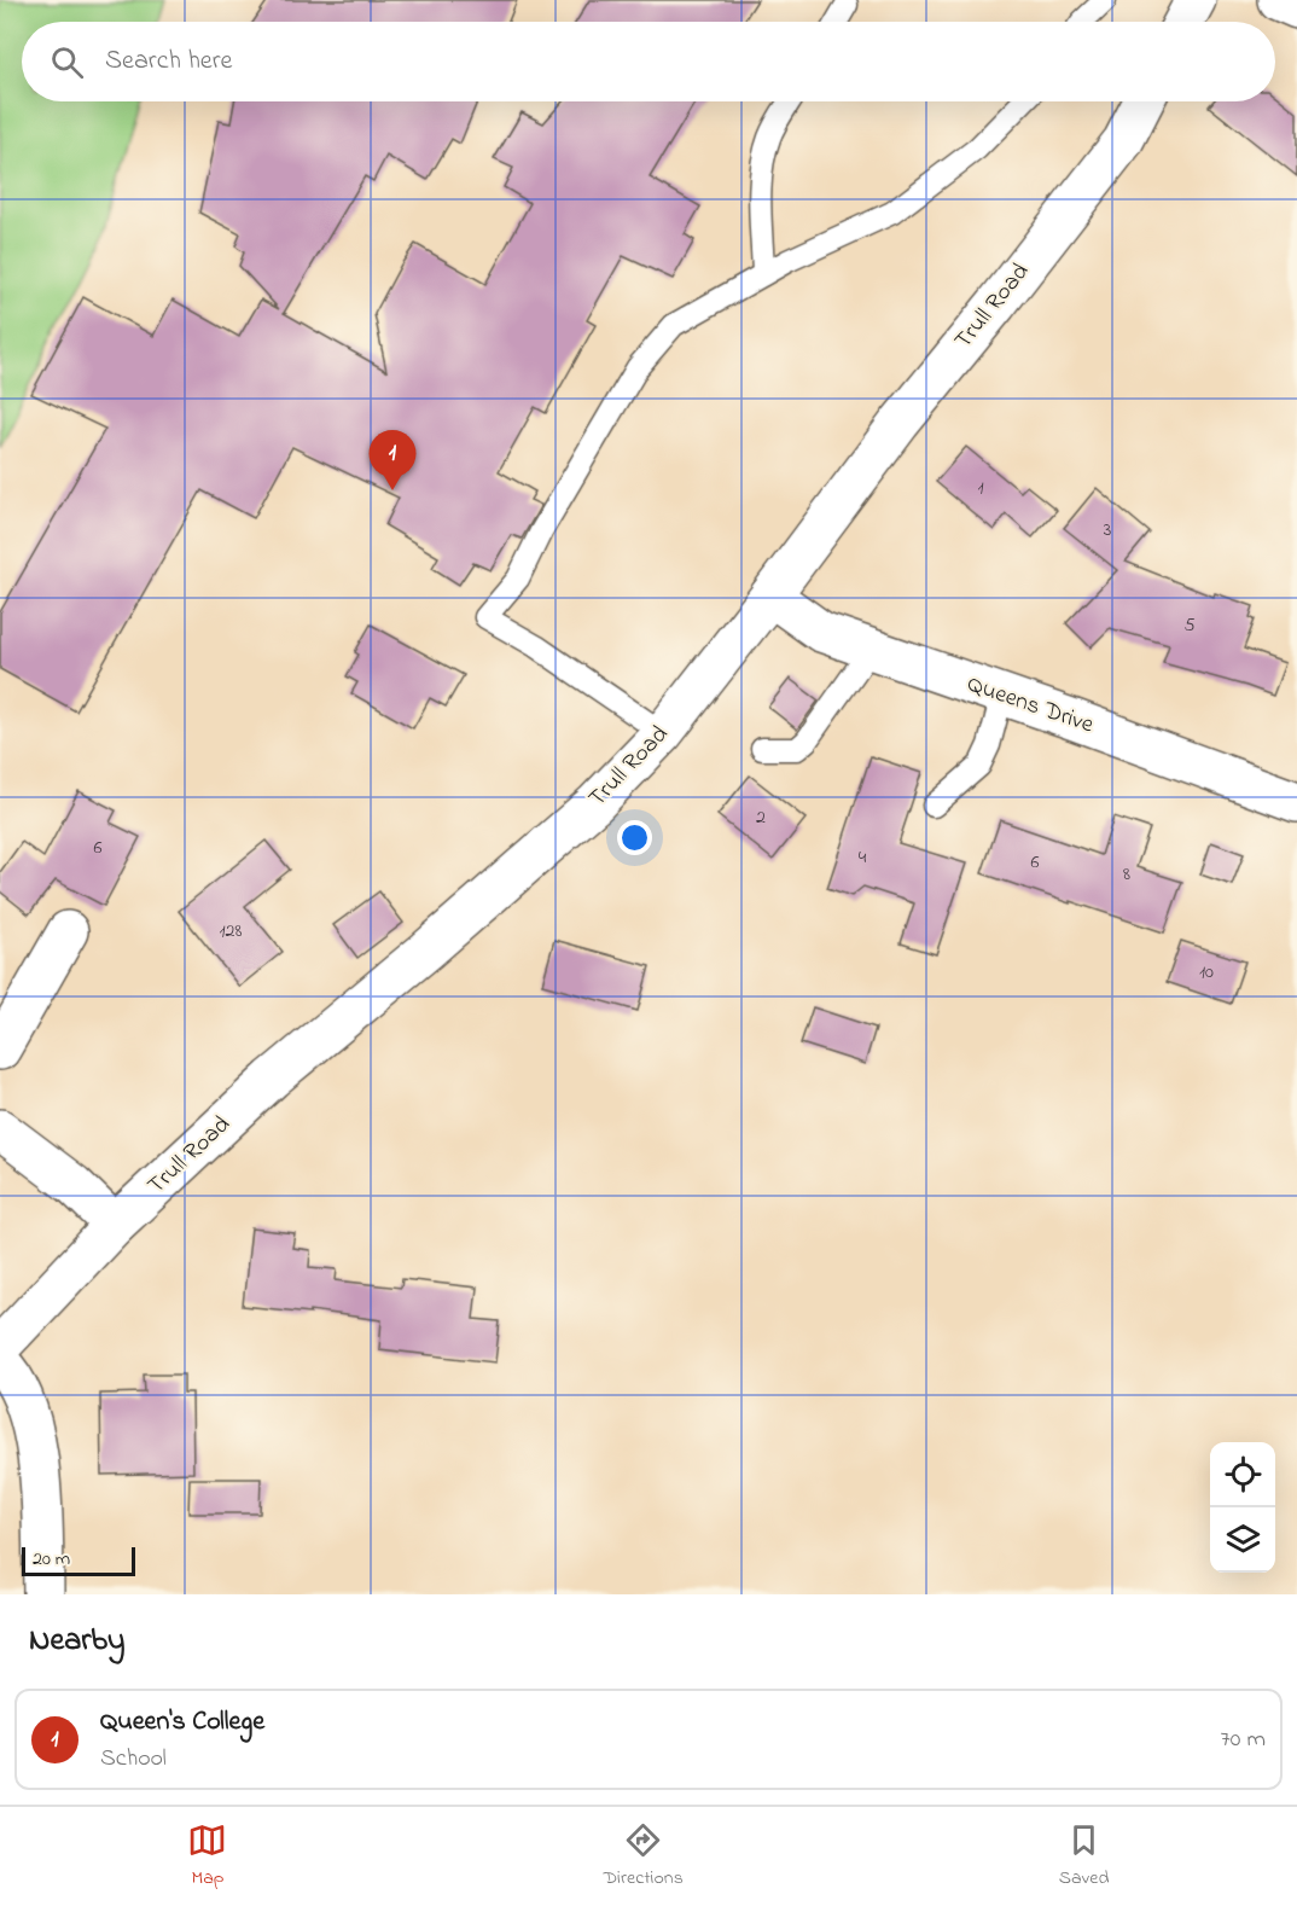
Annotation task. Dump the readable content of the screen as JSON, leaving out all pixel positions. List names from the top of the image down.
{
  "streets": {
    "street": ["Trull Road", "Queens Drive"]
  },
  "crossings": [
    ["Trull Road", "Queens Drive"]
  ],
  "house_numbers": [
    "1",
    "3",
    "5",
    "2",
    "6",
    "4",
    "6",
    "8",
    "128",
    "10"
  ],
  "scale_bar": "20 m",
  "page": {
    "search": "Search here",
    "pins": "1",
    "scale": "20 m",
    "heading": "Nearby",
    "list": [
      {
        "mark": "1",
        "name": "Queen's College",
        "note": "School",
        "value": "70 m"
      }
    ],
    "nav": ["Map", "Directions", "Saved"]
  }
}
